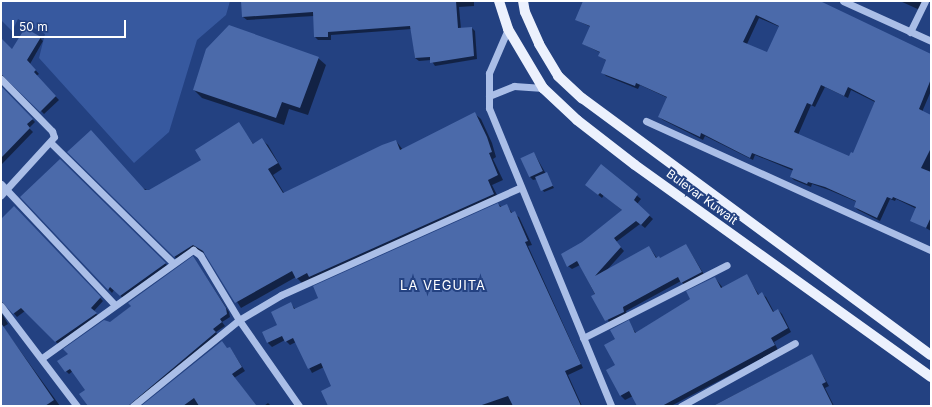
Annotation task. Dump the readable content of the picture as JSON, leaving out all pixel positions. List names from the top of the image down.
{
  "streets": {
    "main road": ["Bulevar Kuwait"]
  },
  "districts": ["LA VEGUITA"],
  "scale_bar": "50 m"
}
